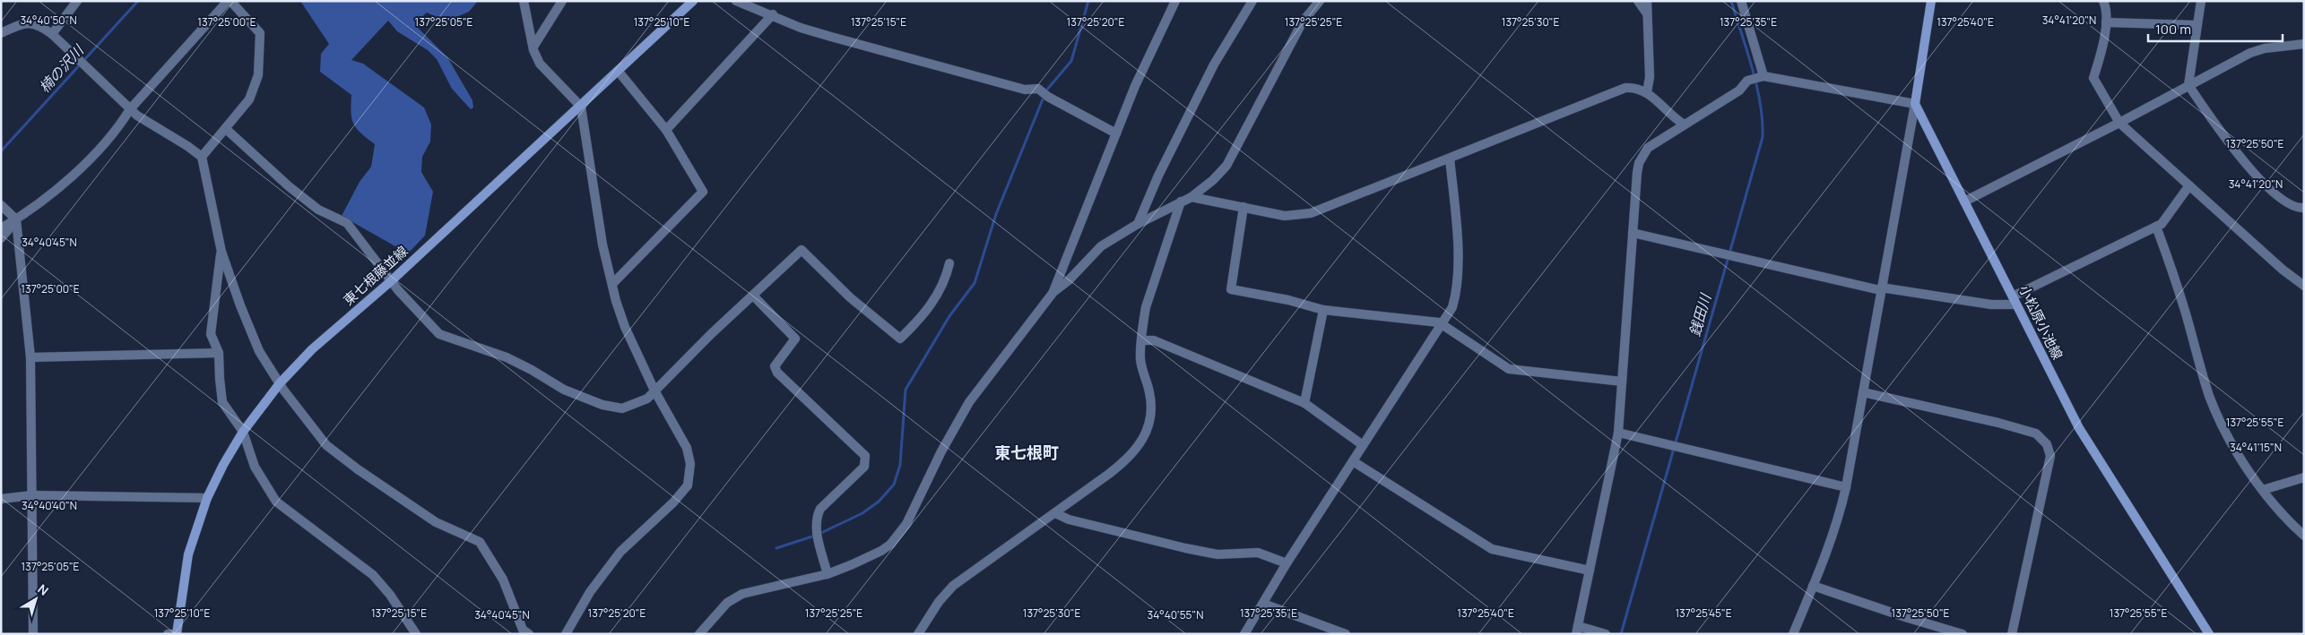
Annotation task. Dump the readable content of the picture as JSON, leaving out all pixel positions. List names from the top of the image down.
{
  "streets": {
    "main road": ["東七根藤並線", "小松原小池線"]
  },
  "districts": ["東七根町"],
  "water": ["楠の沢川", "銭田川"],
  "scale_bar": "100 m",
  "north": "top right",
  "coordinates": [
    "34°40'50\"N",
    "34°41'20\"N",
    "137°25'00\"E",
    "137°25'05\"E",
    "137°25'25\"E",
    "137°25'35\"E",
    "137°25'10\"E",
    "137°25'15\"E",
    "137°25'20\"E",
    "137°25'30\"E",
    "137°25'40\"E",
    "137°25'50\"E",
    "34°40'45\"N",
    "137°25'55\"E",
    "34°41'15\"N",
    "34°40'40\"N",
    "137°25'45\"E",
    "34°40'55\"N"
  ]
}
